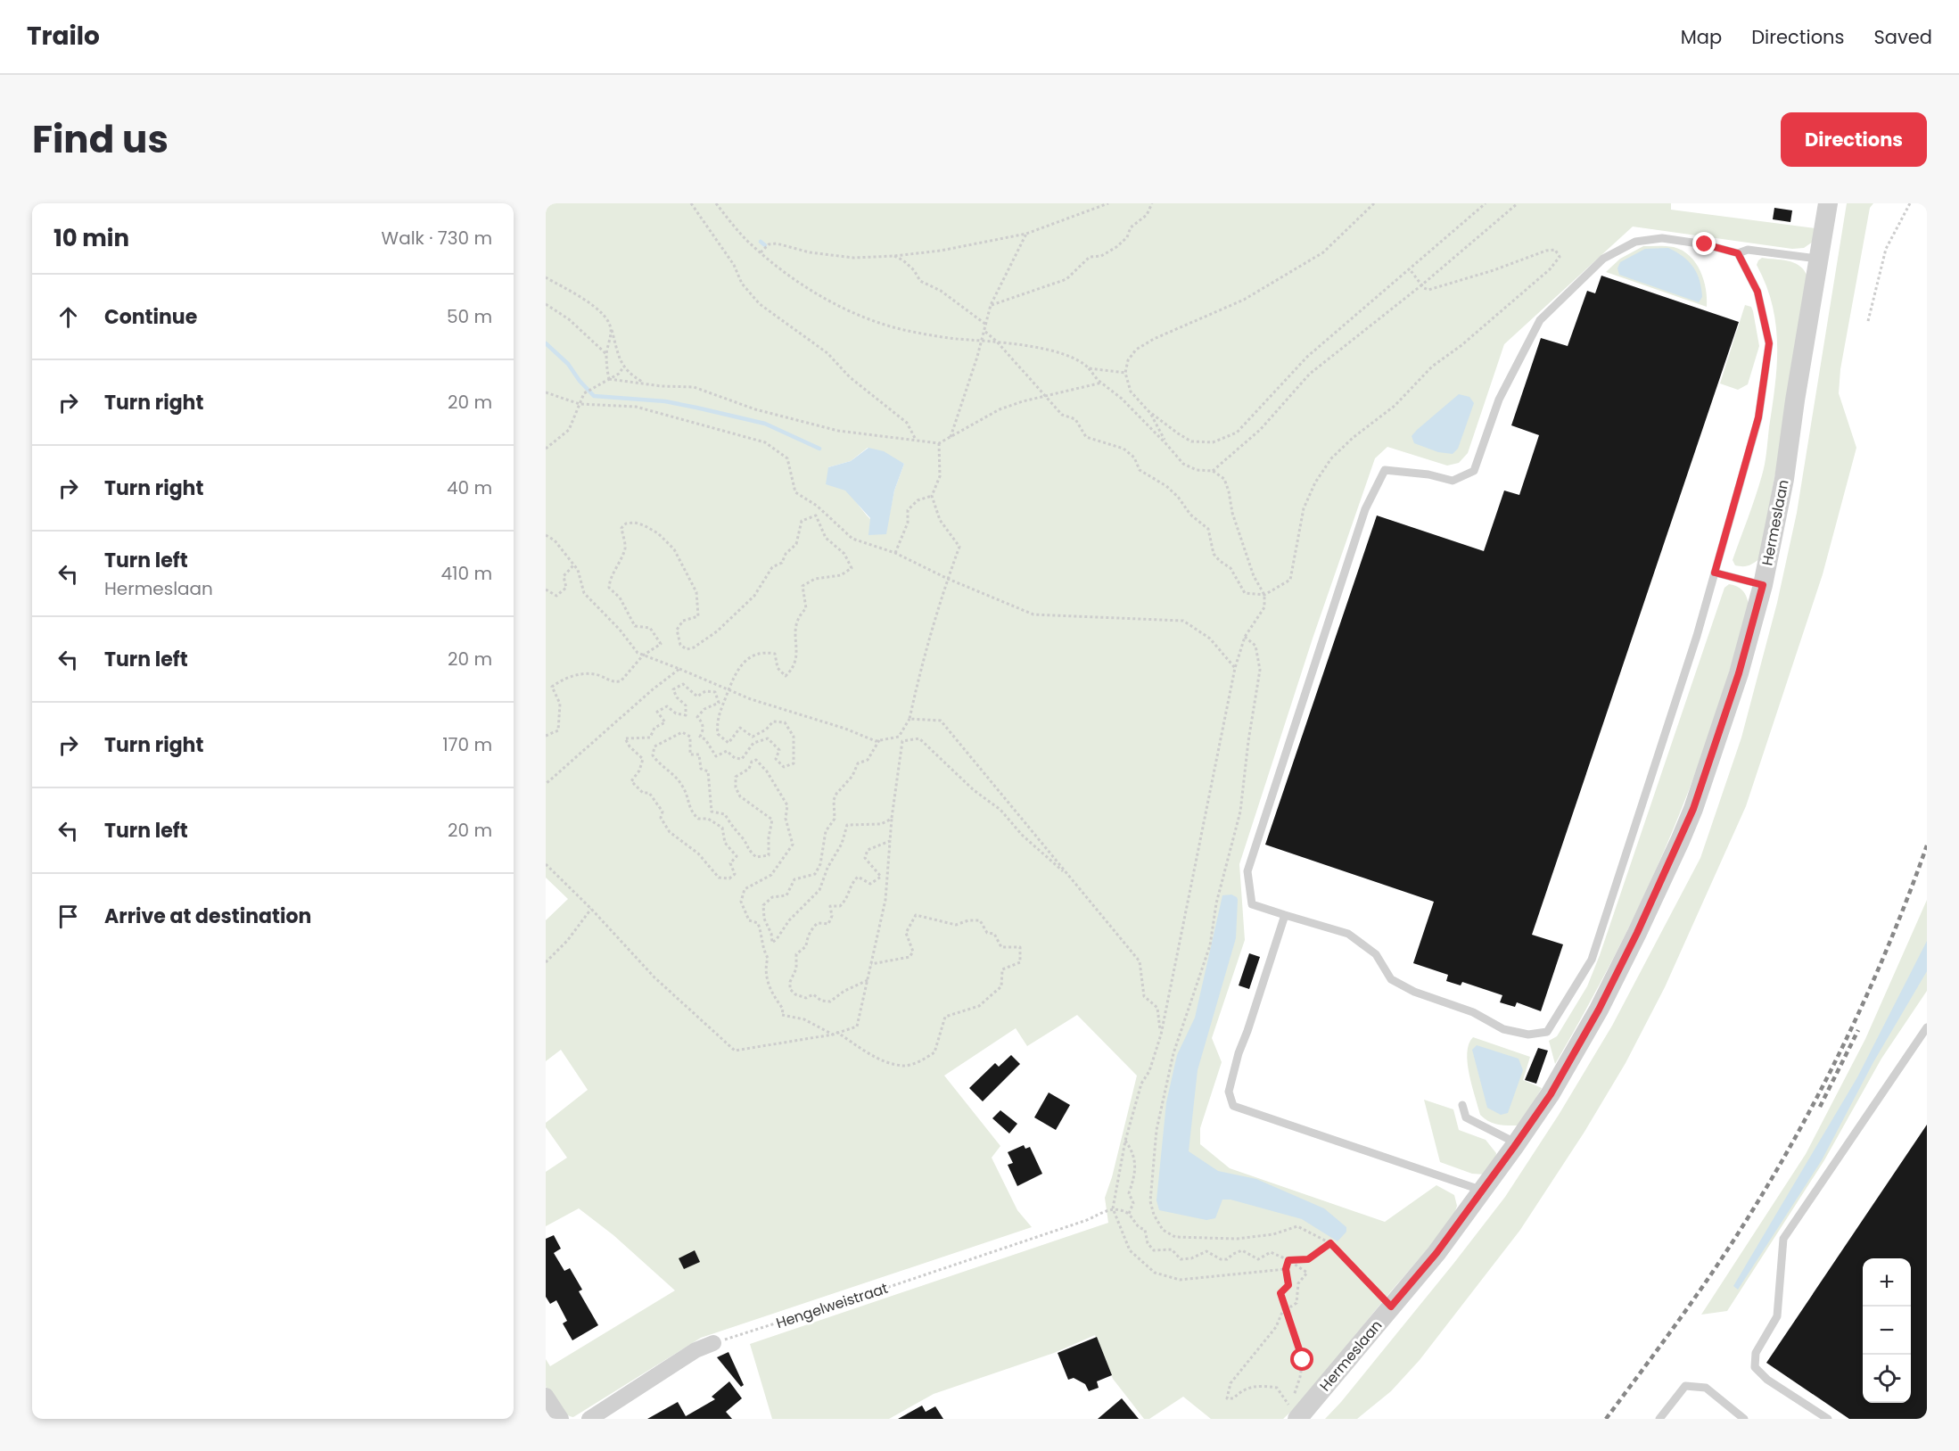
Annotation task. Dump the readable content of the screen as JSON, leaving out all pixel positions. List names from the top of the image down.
{
  "streets": {
    "street": ["Hermeslaan"],
    "path": ["Hengelweistraat"]
  },
  "page": {
    "header": "Trailo",
    "nav": ["Map", "Directions", "Saved"],
    "title": "Find us",
    "buttons": "Directions",
    "heading": ["10 min", "Walk · 730 m"],
    "list": [
      ["Continue", "50 m"],
      ["Turn right", "20 m"],
      ["Turn right", "40 m"],
      ["Turn left", "Hermeslaan", "410 m"],
      ["Turn left", "20 m"],
      ["Turn right", "170 m"],
      ["Turn left", "20 m"],
      "Arrive at destination"
    ],
    "map_buttons": ["+", "−"]
  }
}
